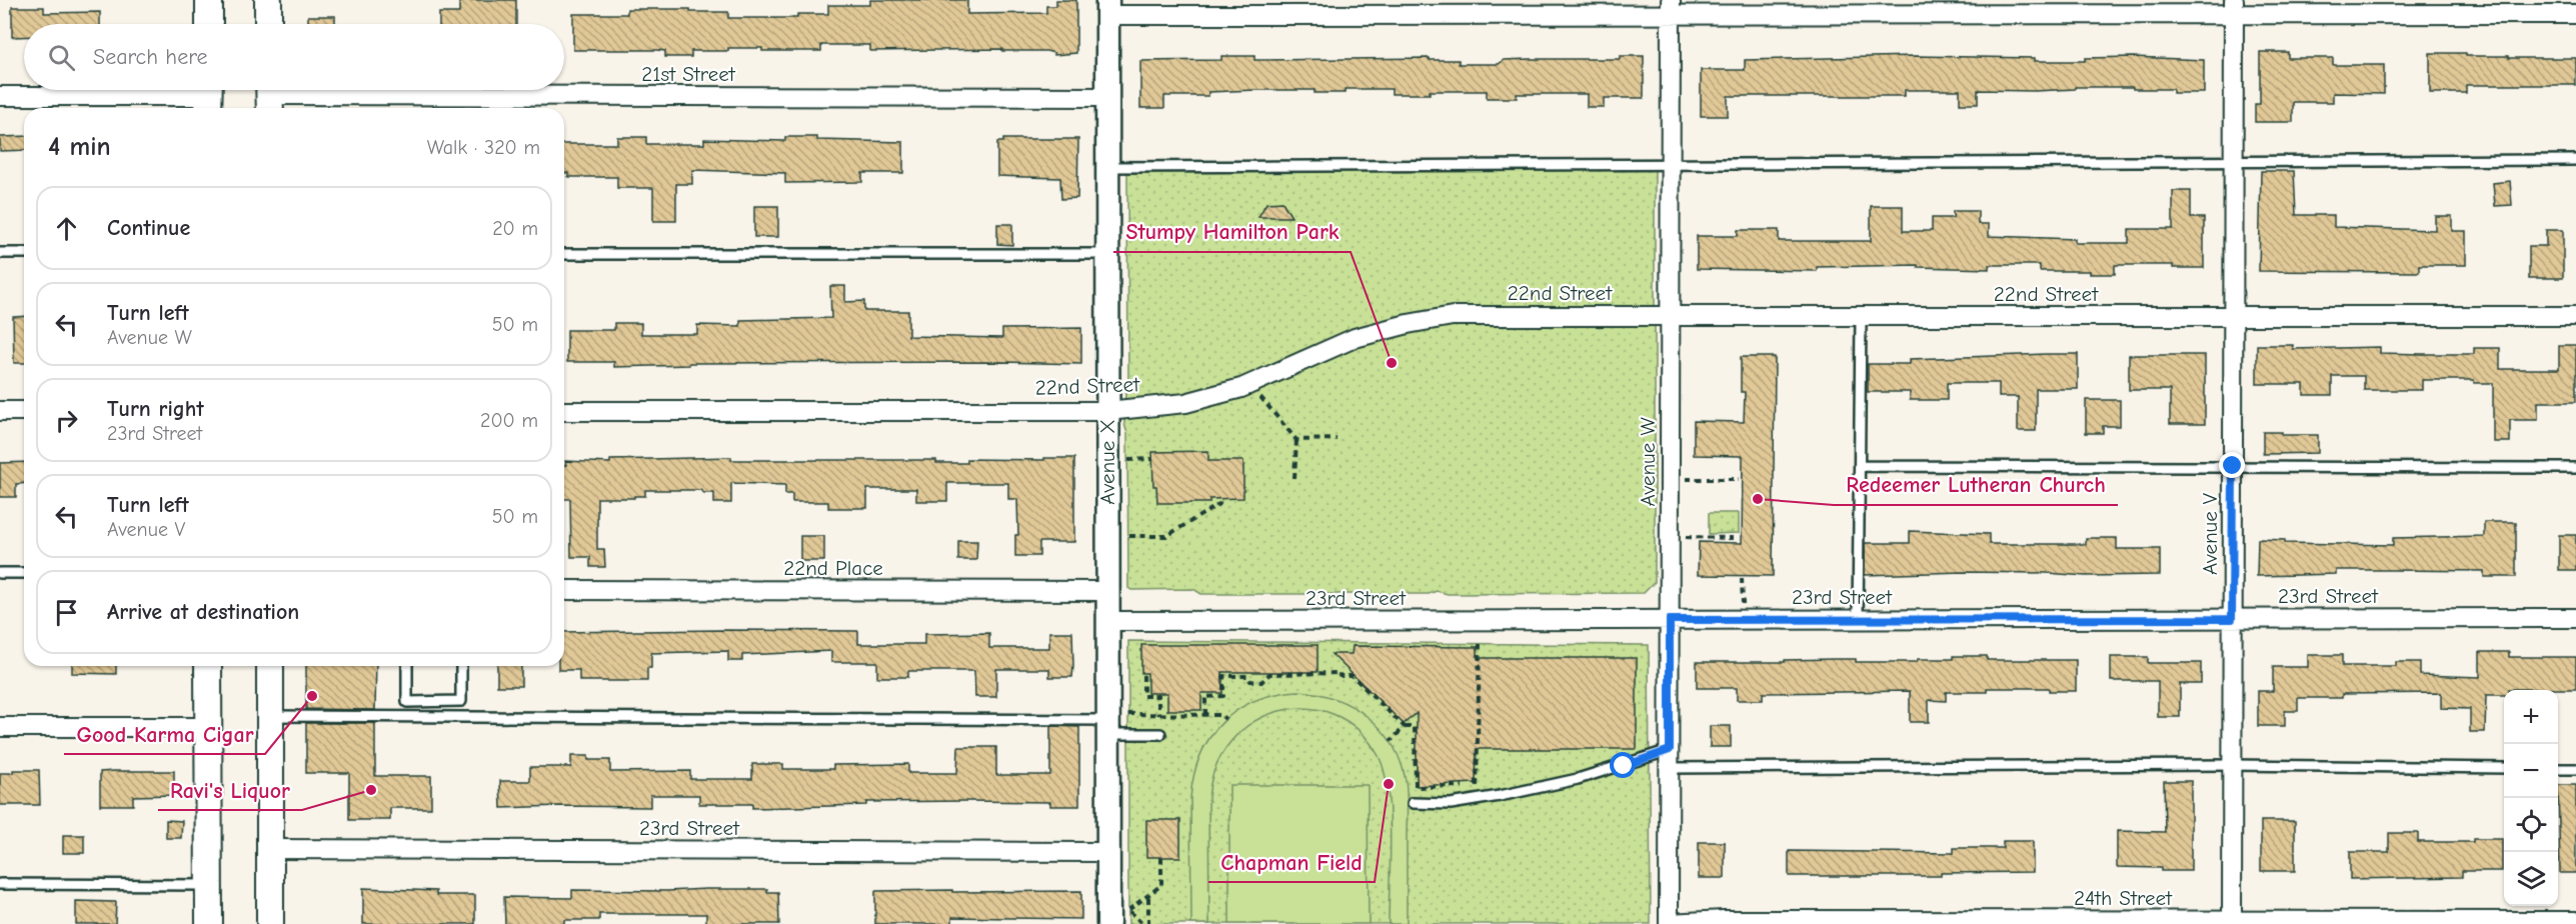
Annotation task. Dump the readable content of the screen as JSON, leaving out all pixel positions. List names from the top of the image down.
{
  "streets": {
    "street": [
      "21st Street",
      "22nd Street",
      "Avenue X",
      "Avenue W",
      "Avenue V",
      "22nd Place",
      "23rd Street",
      "24th Street"
    ]
  },
  "crossings": [
    ["21st Street", "Avenue X"],
    ["22nd Street", "Avenue X"],
    ["22nd Street", "Avenue W"],
    ["22nd Street", "Avenue V"],
    ["Avenue X", "22nd Place"],
    ["Avenue X", "23rd Street"],
    ["Avenue W", "23rd Street"],
    ["Avenue W", "24th Street"],
    ["Avenue V", "23rd Street"],
    ["Avenue V", "24th Street"]
  ],
  "places": [
    "Stumpy Hamilton Park",
    "Redeemer Lutheran Church",
    "Good Karma Cigar",
    "Chapman Field",
    "Ravi's Liquor"
  ],
  "page": {
    "search": "Search here",
    "heading": ["4 min", "Walk · 320 m"],
    "list": [
      ["Continue", "20 m"],
      ["Turn left", "Avenue W", "50 m"],
      ["Turn right", "23rd Street", "200 m"],
      ["Turn left", "Avenue V", "50 m"],
      "Arrive at destination"
    ],
    "map_buttons": ["+", "−"]
  }
}
